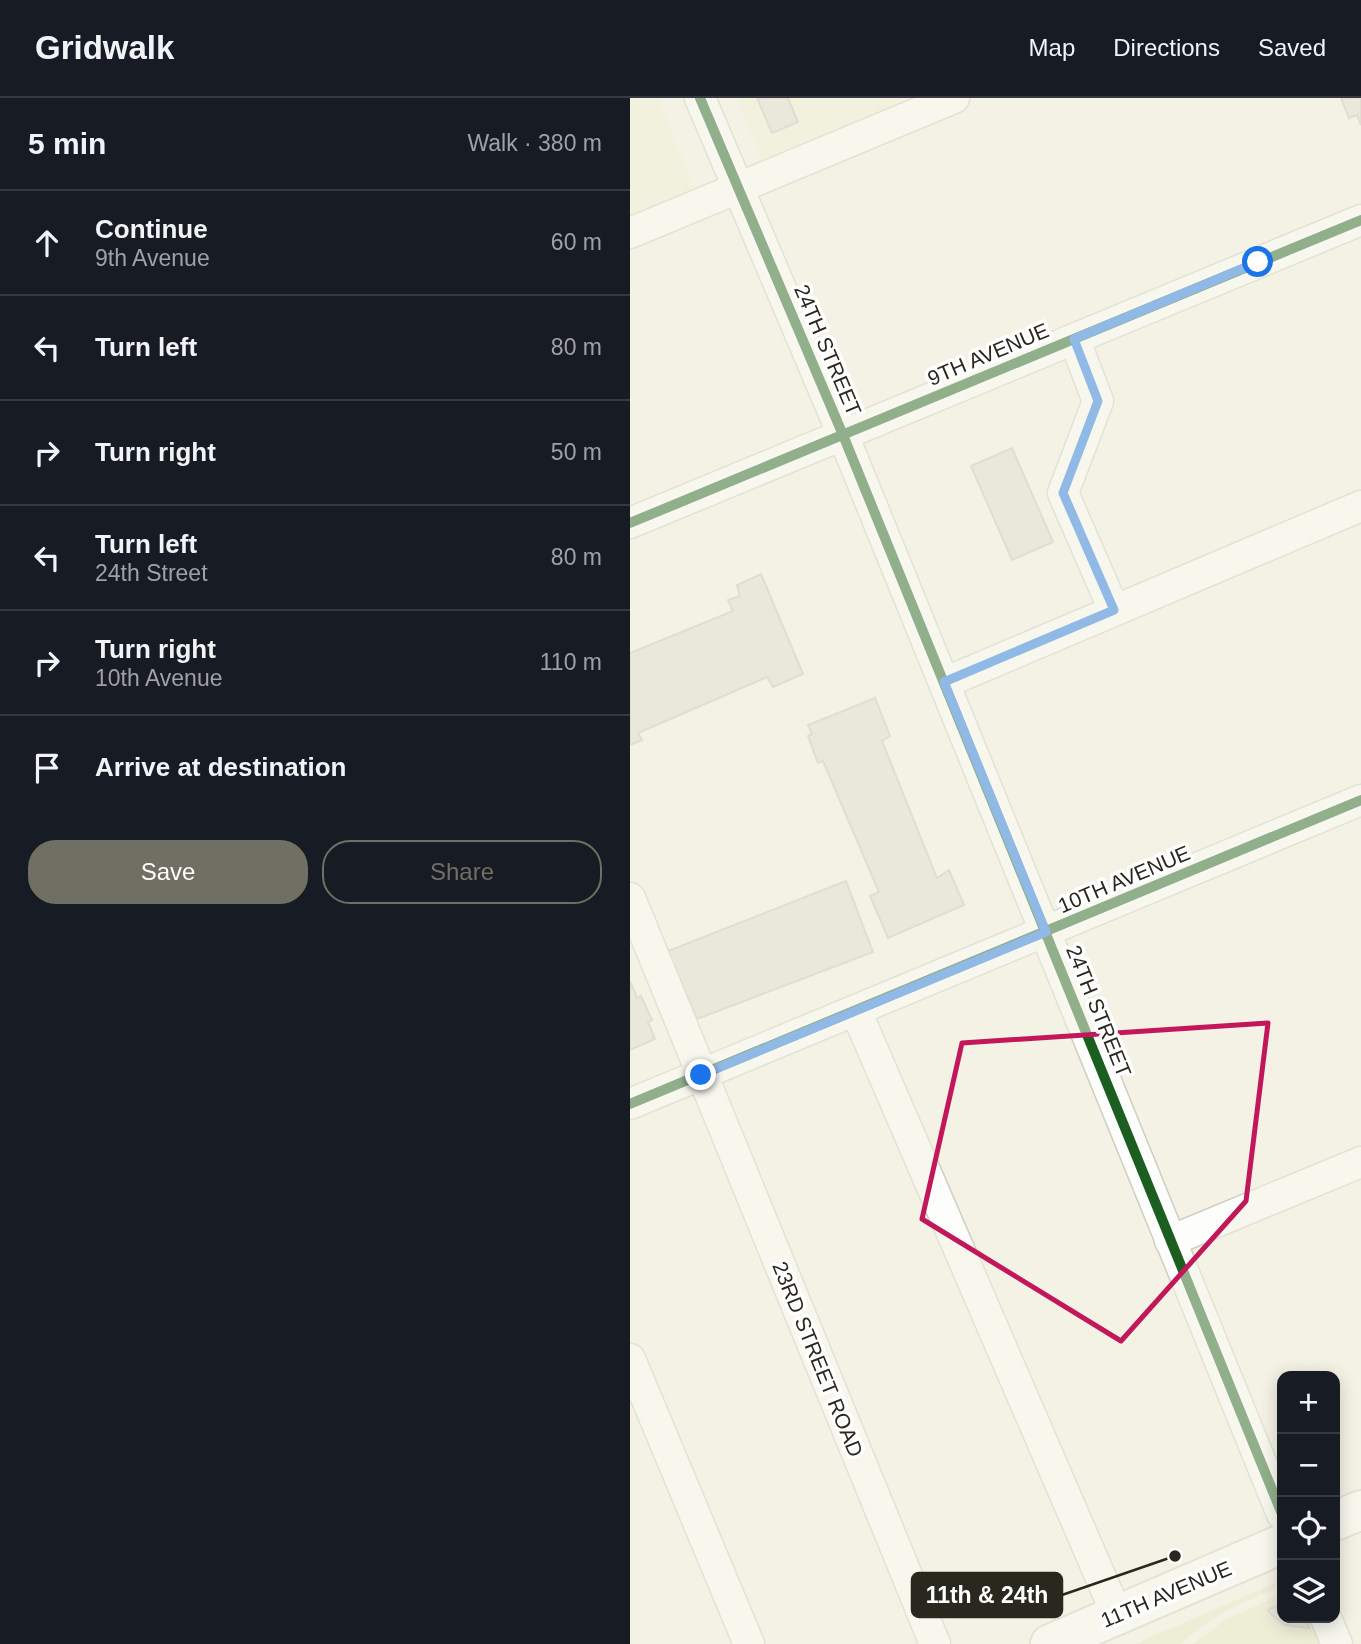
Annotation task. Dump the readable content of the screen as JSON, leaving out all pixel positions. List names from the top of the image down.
{
  "streets": {
    "main road": ["11TH AVENUE"],
    "street": [
      "24TH STREET",
      "9TH AVENUE",
      "10TH AVENUE",
      "23RD STREET ROAD"
    ]
  },
  "crossings": [
    ["24TH STREET", "9TH AVENUE"],
    ["24TH STREET", "10TH AVENUE"],
    ["10TH AVENUE", "23RD STREET ROAD"]
  ],
  "places": ["11th & 24th"],
  "page": {
    "header": "Gridwalk",
    "nav": ["Map", "Directions", "Saved"],
    "heading": ["5 min", "Walk · 380 m"],
    "list": [
      ["Continue", "9th Avenue", "60 m"],
      ["Turn left", "80 m"],
      ["Turn right", "50 m"],
      ["Turn left", "24th Street", "80 m"],
      ["Turn right", "10th Avenue", "110 m"],
      "Arrive at destination"
    ],
    "buttons": ["Save", "Share"],
    "map_buttons": ["+", "−"]
  }
}
